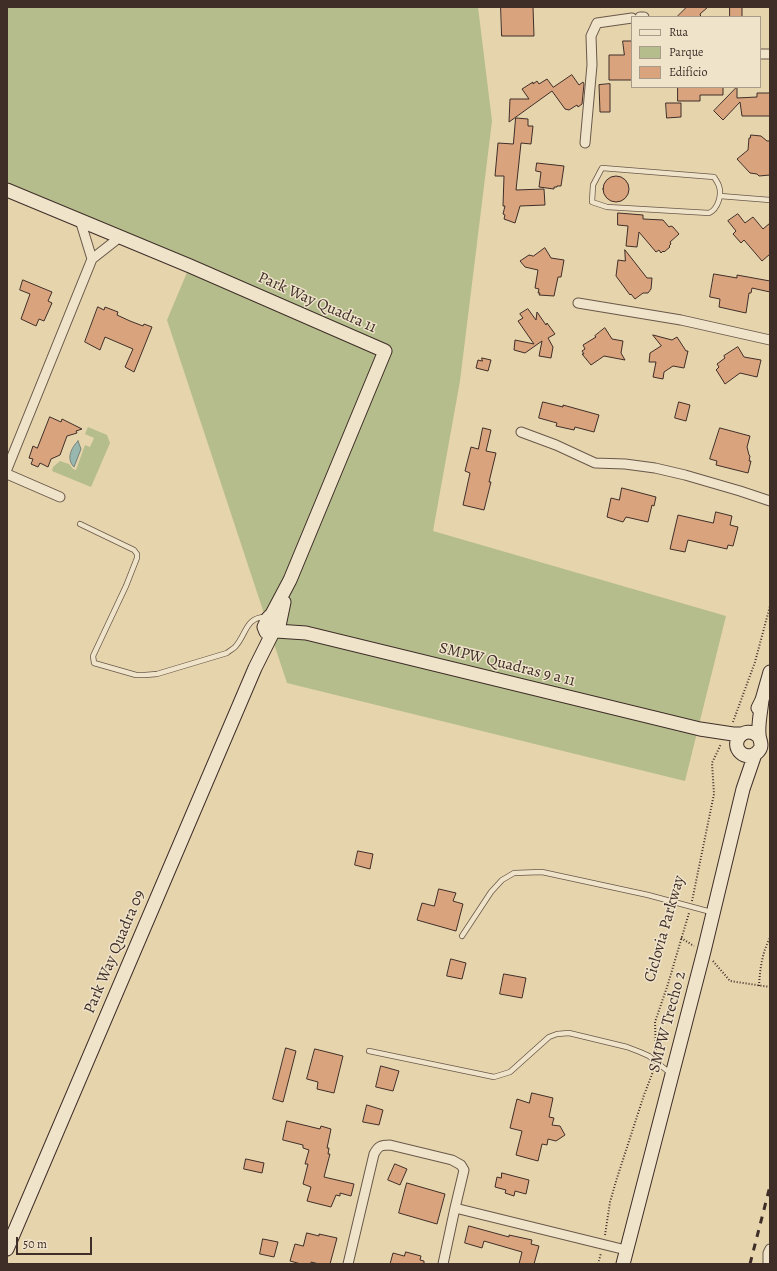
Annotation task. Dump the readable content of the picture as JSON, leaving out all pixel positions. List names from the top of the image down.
{
  "streets": {
    "street": [
      "Park Way Quadra 11",
      "SMPW Quadras 9 a 11",
      "Park Way Quadra 09",
      "SMPW Trecho 2"
    ],
    "path": ["Ciclovia Parkway"]
  },
  "crossings": [
    ["Park Way Quadra 11", "SMPW Quadras 9 a 11"],
    ["Park Way Quadra 11", "Park Way Quadra 09"],
    ["SMPW Quadras 9 a 11", "Ciclovia Parkway"],
    ["SMPW Quadras 9 a 11", "Park Way Quadra 09"]
  ],
  "legend": ["Rua", "Parque", "Edifício"],
  "scale_bar": "50 m"
}
